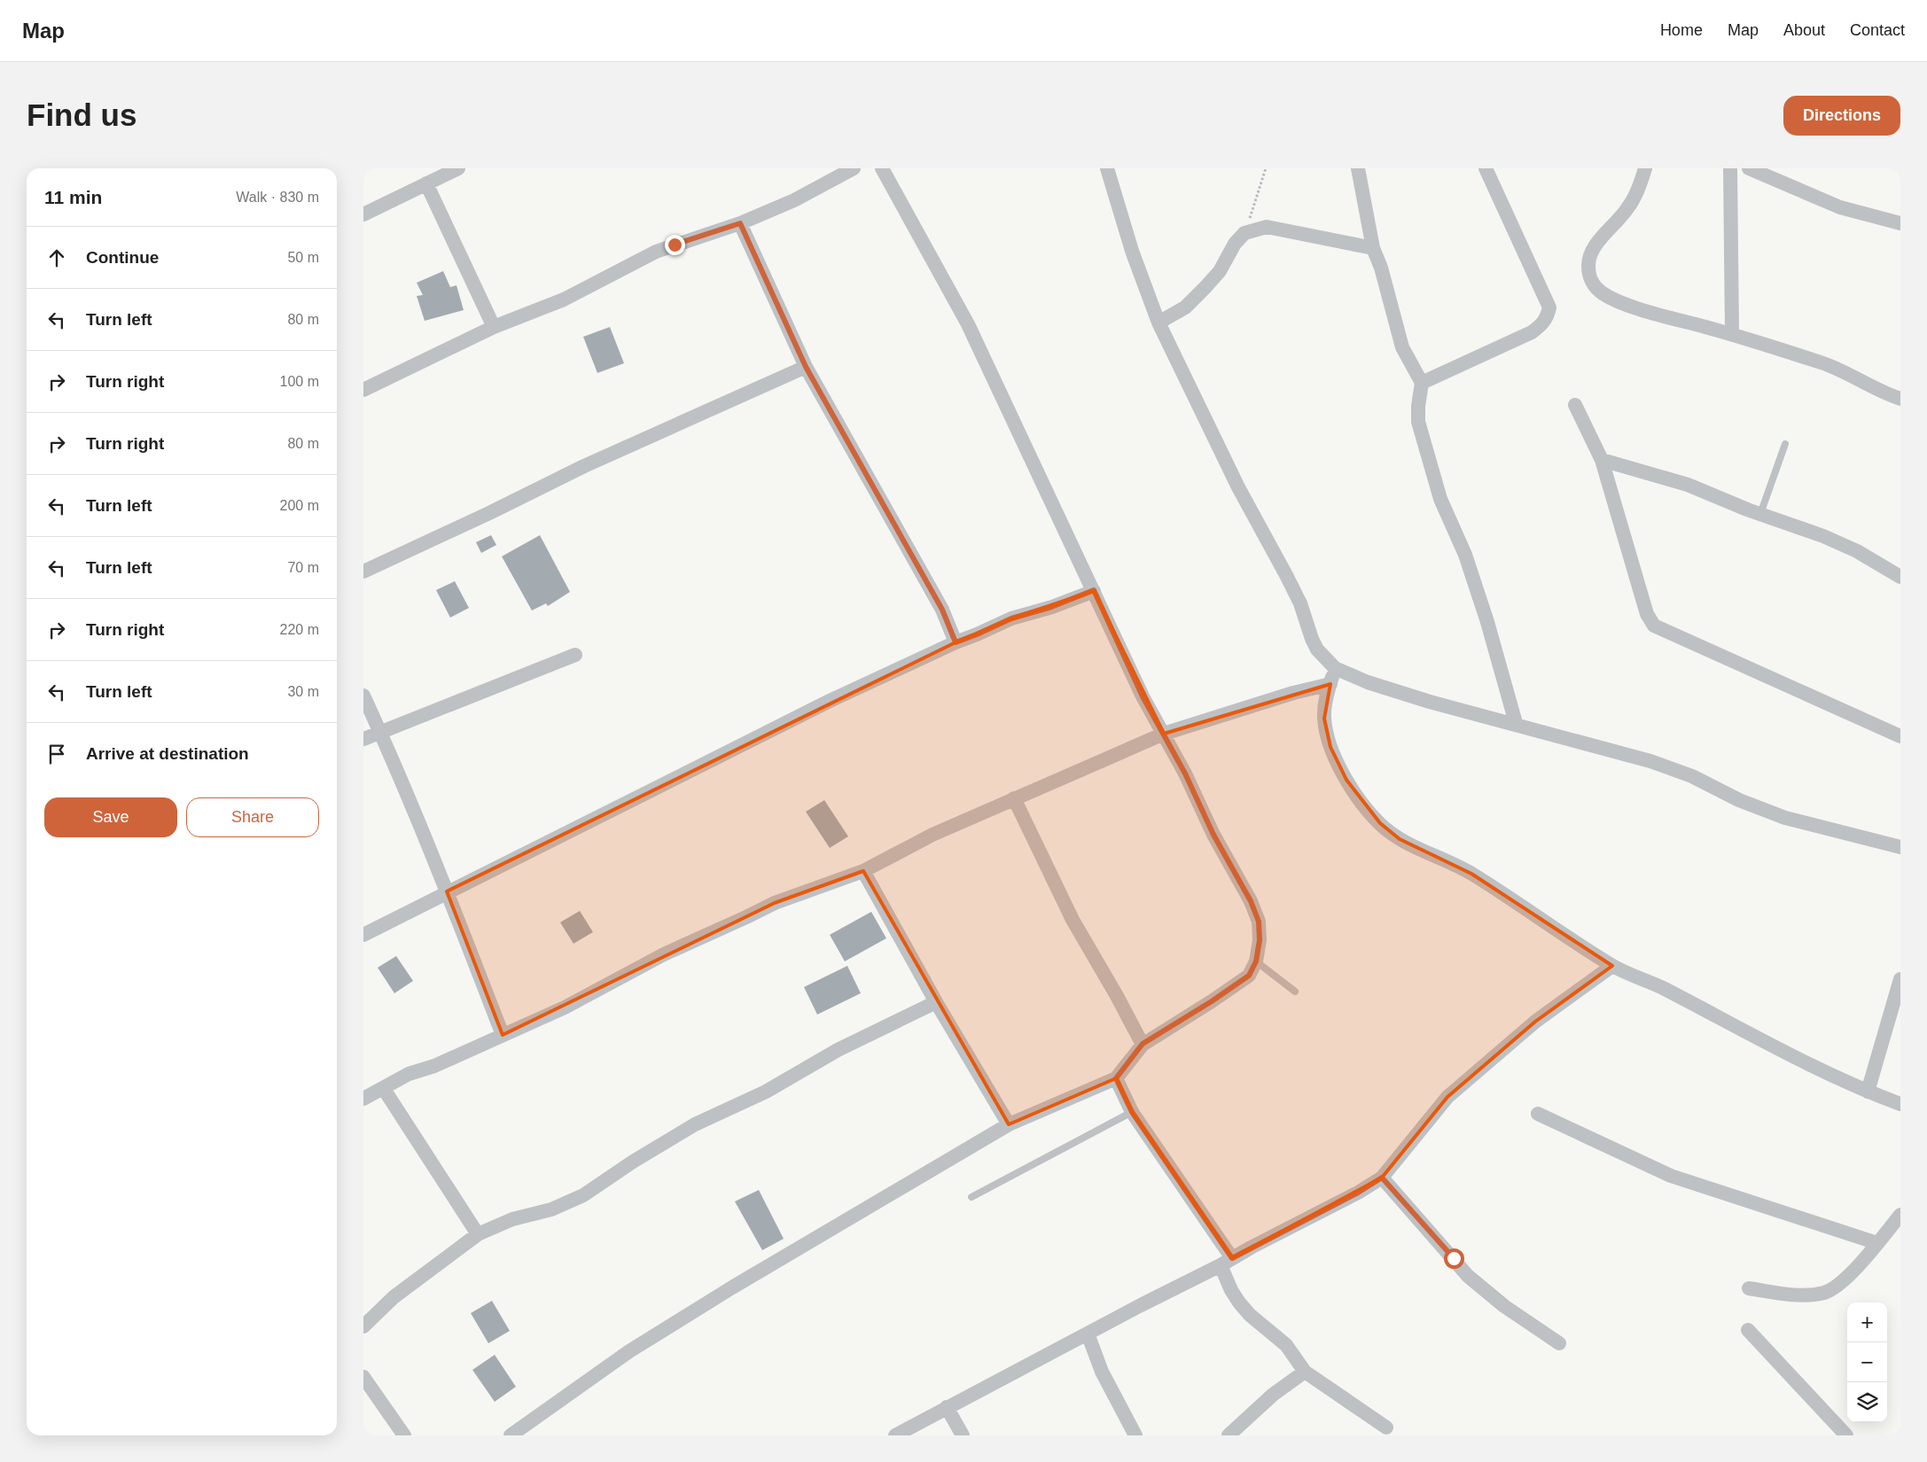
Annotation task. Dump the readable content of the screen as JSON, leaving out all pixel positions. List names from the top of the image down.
{
  "page": {
    "header": "Map",
    "nav": [
      "Home",
      "Map",
      "About",
      "Contact"
    ],
    "buttons": [
      "Directions",
      ["Save", "Share"]
    ],
    "title": "Find us",
    "heading": ["11 min", "Walk · 830 m"],
    "list": [
      ["Continue", "50 m"],
      ["Turn left", "80 m"],
      ["Turn right", "100 m"],
      ["Turn right", "80 m"],
      ["Turn left", "200 m"],
      ["Turn left", "70 m"],
      ["Turn right", "220 m"],
      ["Turn left", "30 m"],
      "Arrive at destination"
    ],
    "map_buttons": ["+", "−"]
  }
}
